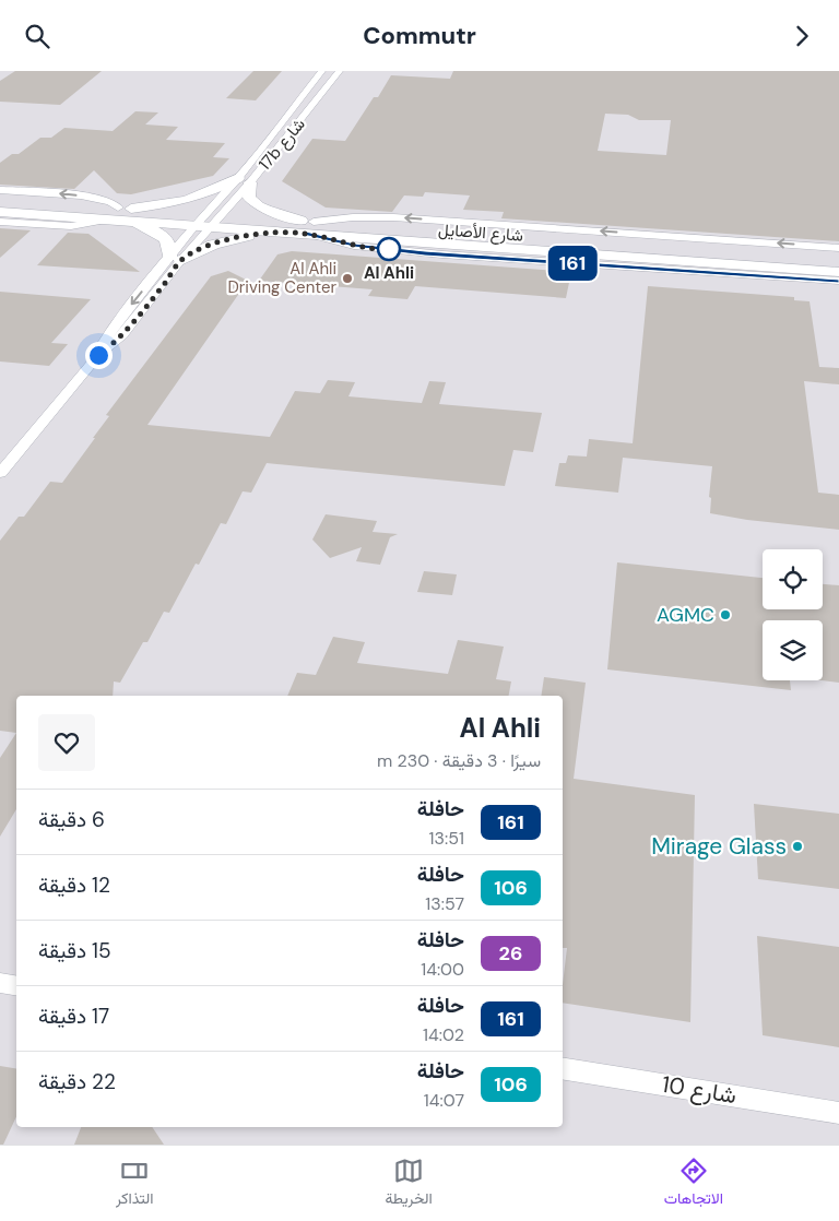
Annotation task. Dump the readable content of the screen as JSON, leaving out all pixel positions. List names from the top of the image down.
{
  "streets": {
    "main road": ["شارع الأصايل"],
    "street": ["17b شارع", "شارع 10"]
  },
  "crossings": [
    ["17b شارع", "شارع الأصايل"]
  ],
  "places": [
    "Al Ahli",
    "Al Ahli Driving Center",
    "AGMC",
    "Mirage Glass"
  ],
  "lines": ["bus line 161"],
  "page": {
    "header": "Commutr",
    "on_map": "161",
    "heading": ["Al Ahli", "سيرًا · 3 دقيقة · 230 m"],
    "list": [
      {
        "mark": "161",
        "name": "حافلة",
        "note": "13:51",
        "value": "6 دقيقة"
      },
      {
        "mark": "106",
        "name": "حافلة",
        "note": "13:57",
        "value": "12 دقيقة"
      },
      {
        "mark": "26",
        "name": "حافلة",
        "note": "14:00",
        "value": "15 دقيقة"
      },
      {
        "mark": "161",
        "name": "حافلة",
        "note": "14:02",
        "value": "17 دقيقة"
      },
      {
        "mark": "106",
        "name": "حافلة",
        "note": "14:07",
        "value": "22 دقيقة"
      }
    ],
    "tabs": ["الاتجاهات", "الخريطة", "التذاكر"]
  }
}
